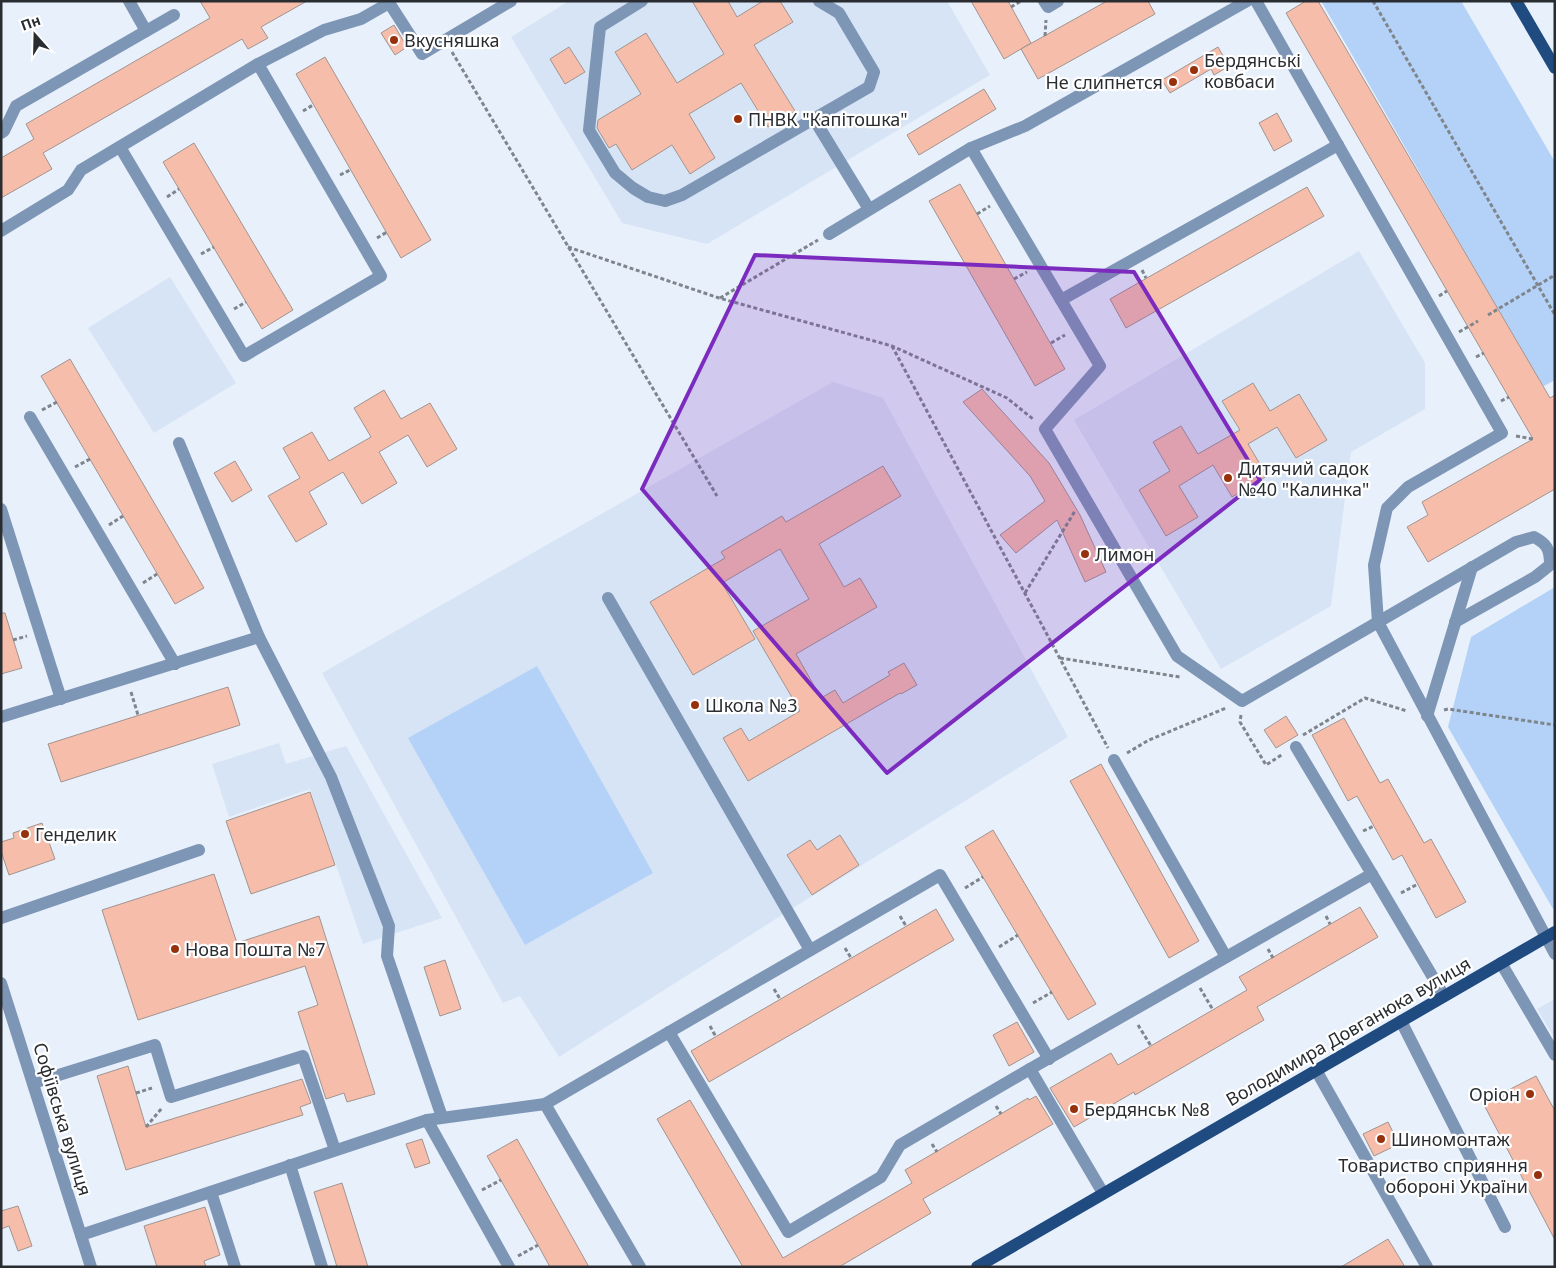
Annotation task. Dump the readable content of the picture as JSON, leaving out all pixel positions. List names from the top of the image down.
{
  "streets": {
    "main road": ["Володимира Довганюка вулиця"],
    "street": ["Софіївська вулиця"]
  },
  "places": [
    "Вкусняшка",
    "Бердянські ковбаси",
    "Не слипнется",
    "ПНВК \"Капітошка\"",
    "Дитячий садок №40 \"Калинка\"",
    "Лимон",
    "Школа №3",
    "Генделик",
    "Нова Пошта №7",
    "Оріон",
    "Бердянськ №8",
    "Шиномонтаж",
    "Товариство сприяння обороні України"
  ],
  "north": "top"
}
